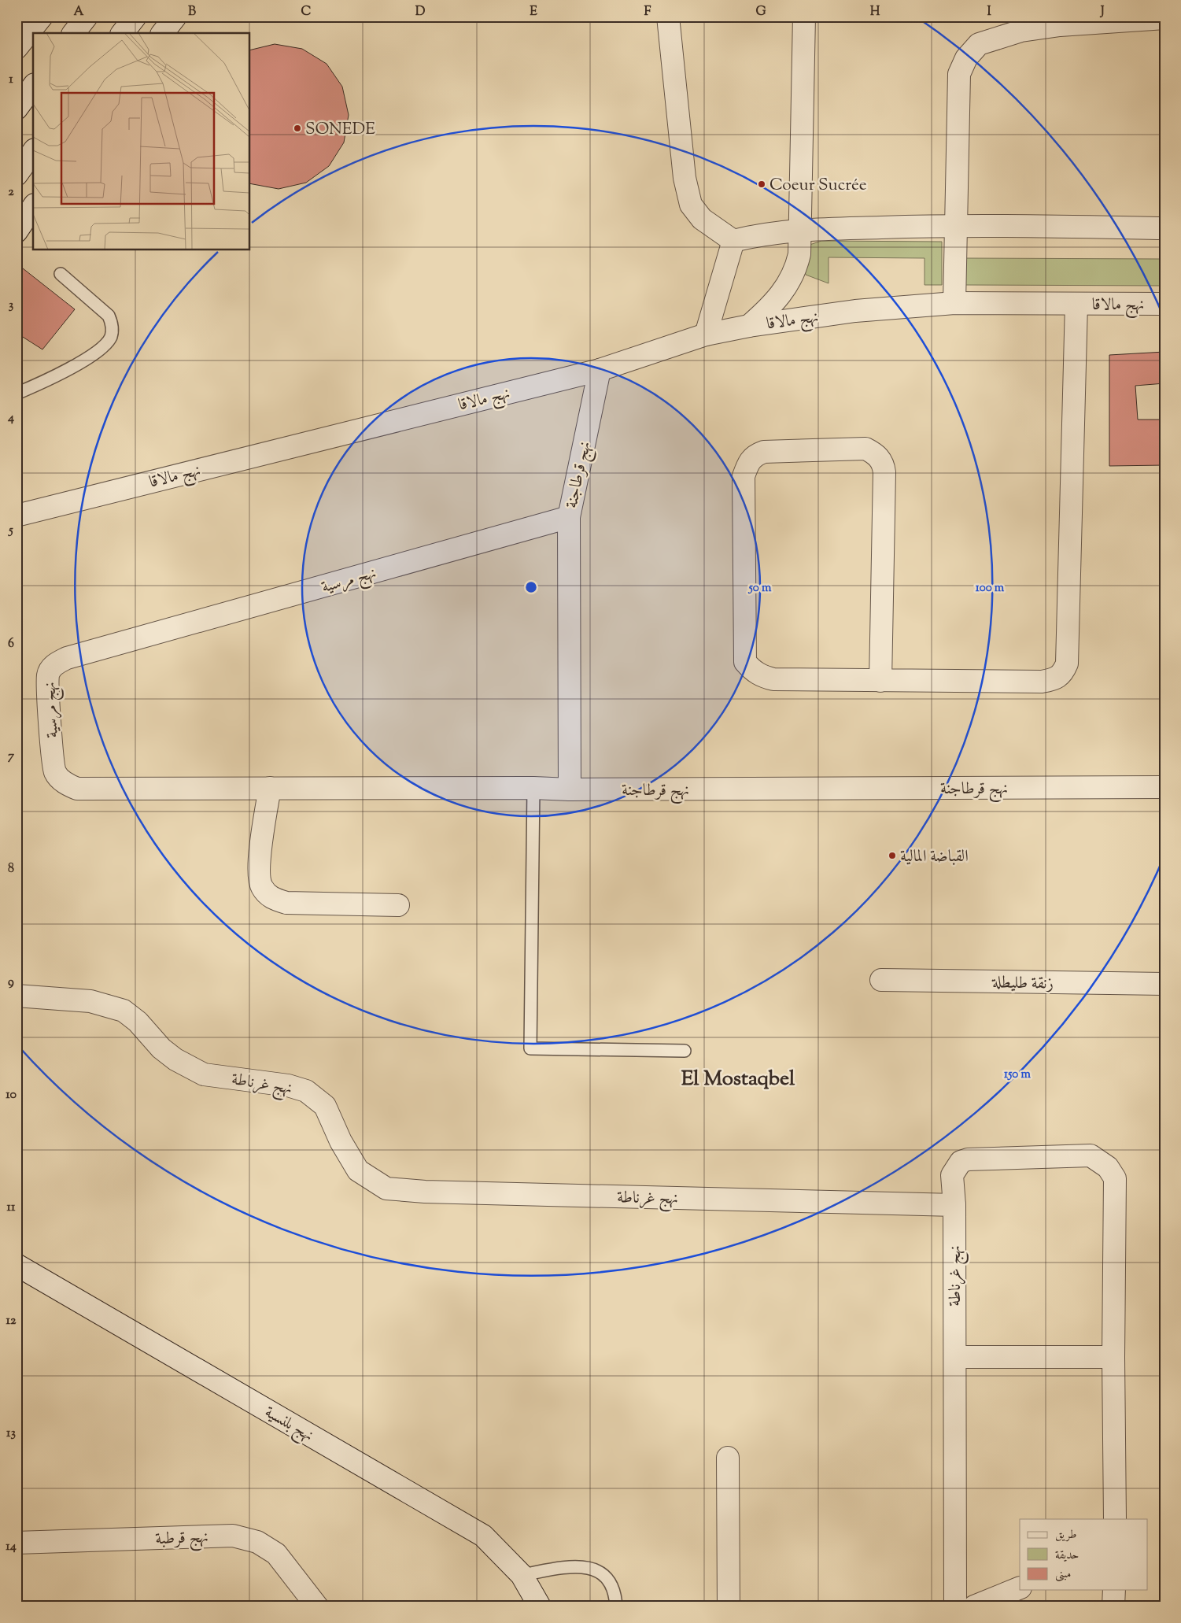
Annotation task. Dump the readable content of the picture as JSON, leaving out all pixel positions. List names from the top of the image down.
{
  "streets": {
    "street": [
      "نهج مالاقا",
      "نهج قرطاجنة",
      "نهج مرسية",
      "زنقة طليطلة",
      "نهج غرناطة",
      "نهج بلنسية",
      "نهج قرطبة"
    ]
  },
  "crossings": [
    ["نهج مالاقا", "نهج قرطاجنة"],
    ["نهج قرطاجنة", "نهج مرسية"]
  ],
  "districts": ["El Mostaqbel"],
  "places": ["SONEDE", "Coeur Sucrée", "القباضة المالية"],
  "legend": ["طريق", "حديقة", "مبنى"],
  "grid": {
    "columns": [
      "A",
      "B",
      "C",
      "D",
      "E",
      "F",
      "G",
      "H",
      "I",
      "J"
    ],
    "rows": [
      "1",
      "2",
      "3",
      "4",
      "5",
      "6",
      "7",
      "8",
      "9",
      "10",
      "11",
      "12",
      "13",
      "14"
    ]
  },
  "rings": ["50 m", "100 m", "150 m"]
}
